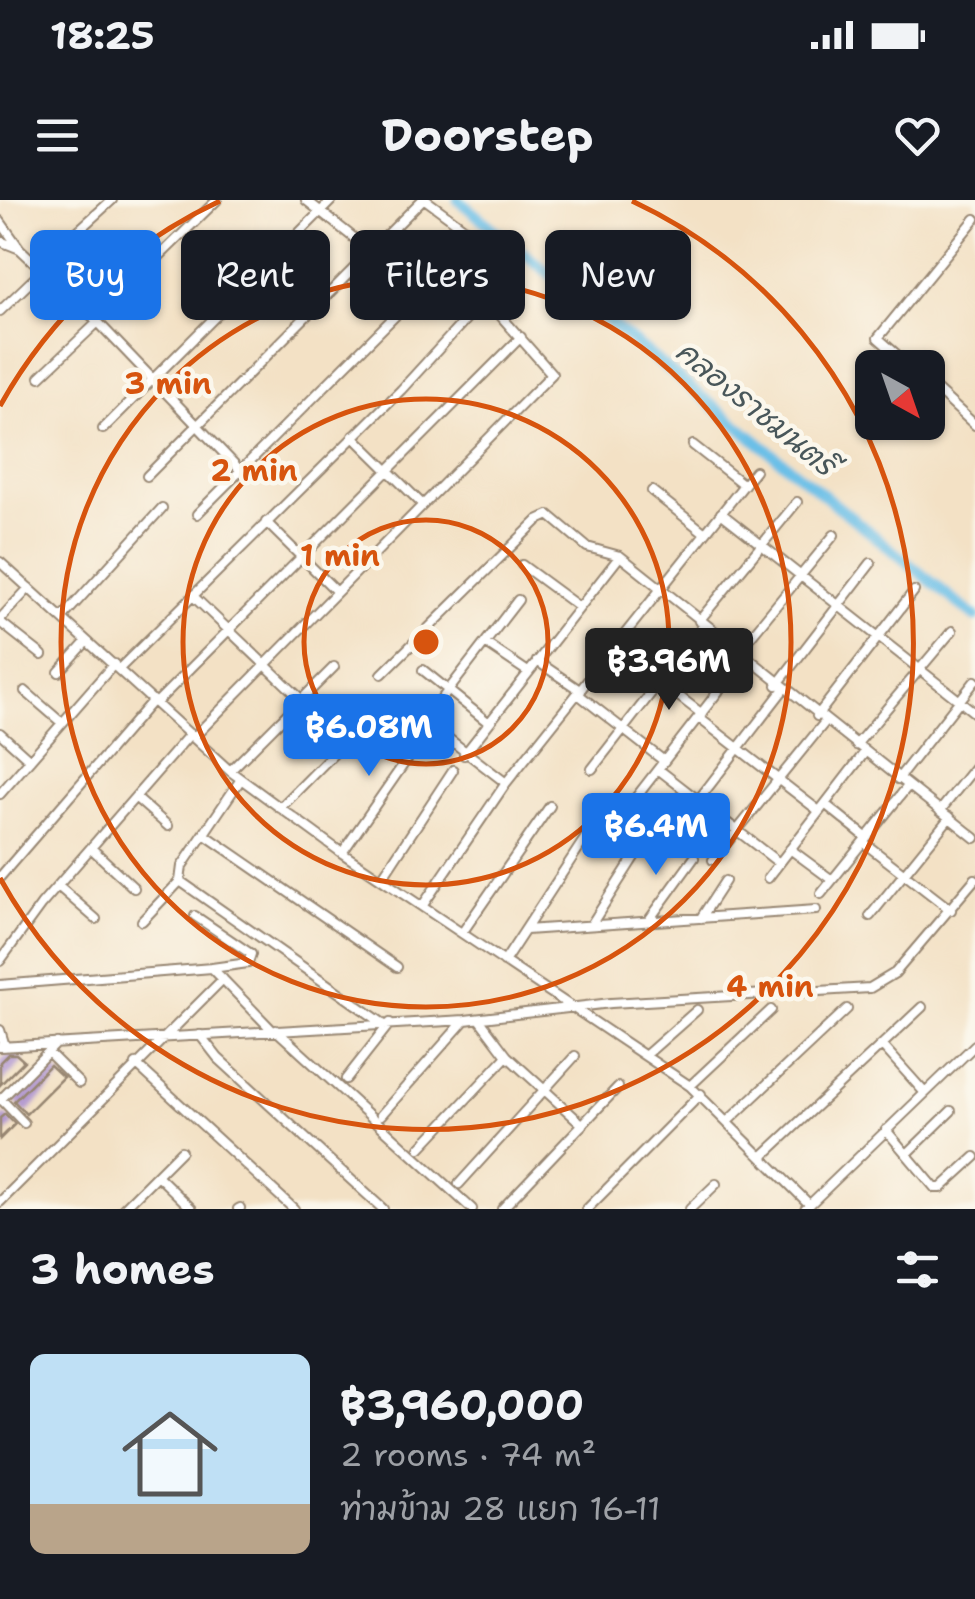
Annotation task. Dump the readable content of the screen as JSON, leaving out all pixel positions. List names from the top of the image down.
{
  "water": ["คลองราชมนตรี"],
  "north": "bottom right",
  "page": {
    "status": "18:25",
    "header": "Doorstep",
    "chip": [
      "Buy",
      "Rent",
      "Filters",
      "New"
    ],
    "price": ["฿3.96M", "฿6.08M", "฿6.4M"],
    "heading": "3 homes",
    "list": [
      {
        "name": "฿3,960,000",
        "note": "2 rooms · 74 m² · ท่ามข้าม 28 แยก 16-11"
      }
    ]
  },
  "rings": [
    "3 min",
    "2 min",
    "1 min",
    "4 min"
  ]
}
